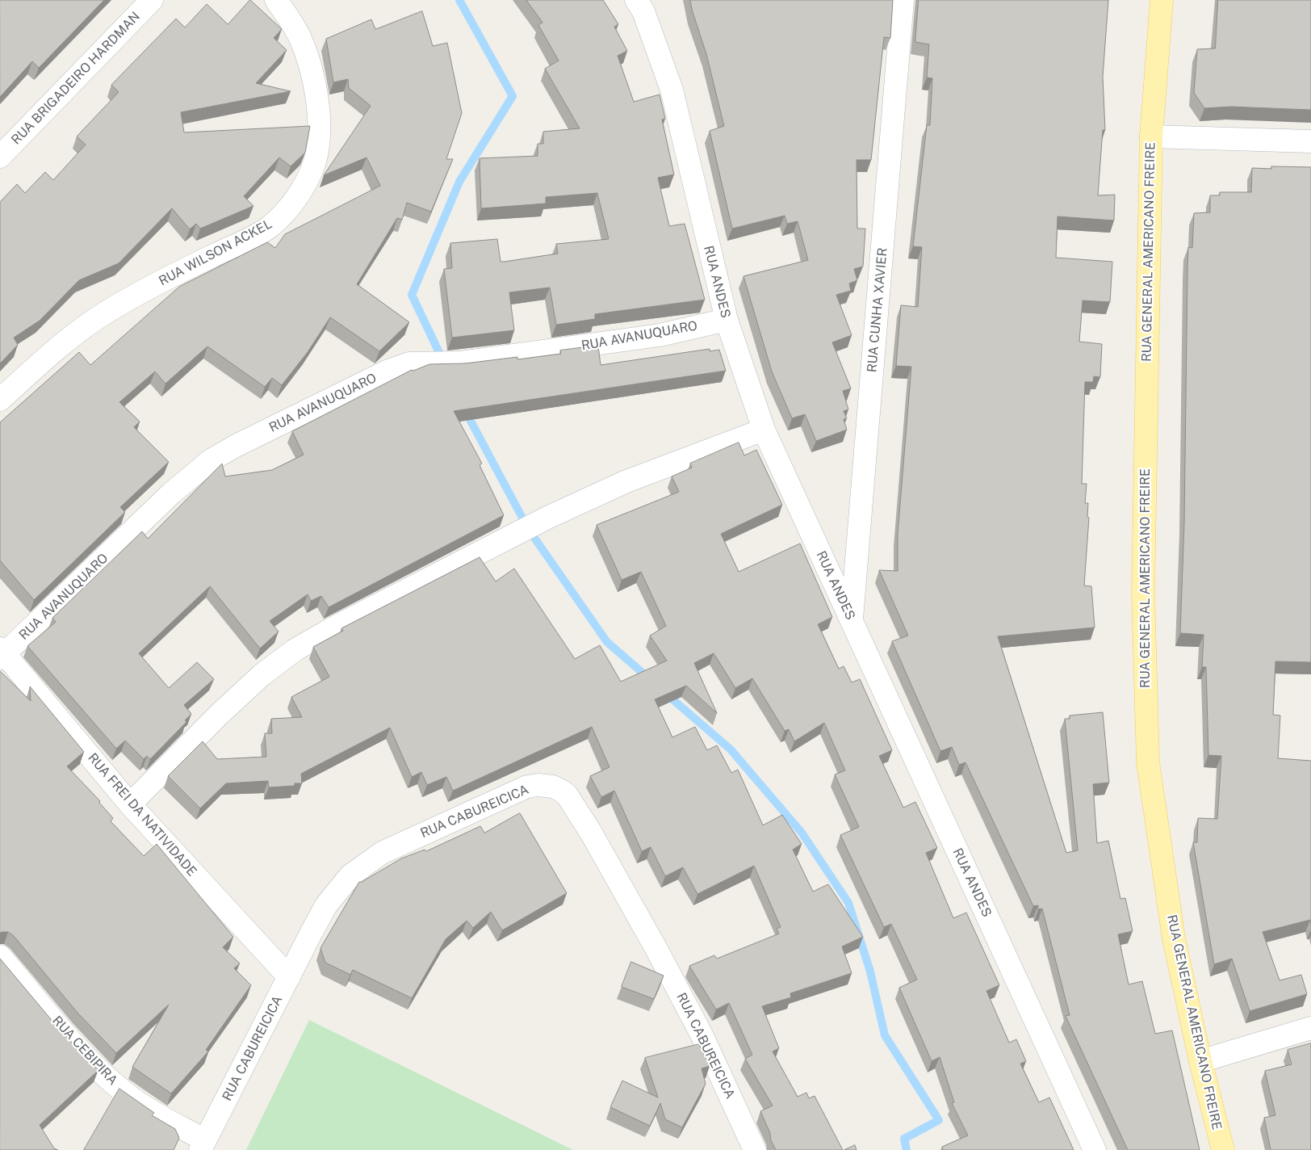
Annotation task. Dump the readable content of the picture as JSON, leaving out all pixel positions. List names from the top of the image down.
{
  "streets": {
    "main road": ["RUA GENERAL AMERICANO FREIRE"],
    "street": [
      "RUA BRIGADEIRO HARDMAN",
      "RUA WILSON ACKEL",
      "RUA ANDES",
      "RUA CUNHA XAVIER",
      "RUA AVANUQUARO",
      "RUA CABUREICICA",
      "RUA FREI DA NATIVIDADE",
      "RUA CEBIPIRA"
    ]
  },
  "crossings": [
    ["RUA ANDES", "RUA CUNHA XAVIER"],
    ["RUA ANDES", "RUA AVANUQUARO"],
    ["RUA AVANUQUARO", "RUA FREI DA NATIVIDADE"],
    ["RUA CABUREICICA", "RUA FREI DA NATIVIDADE"],
    ["RUA CABUREICICA", "RUA CEBIPIRA"]
  ]
}
